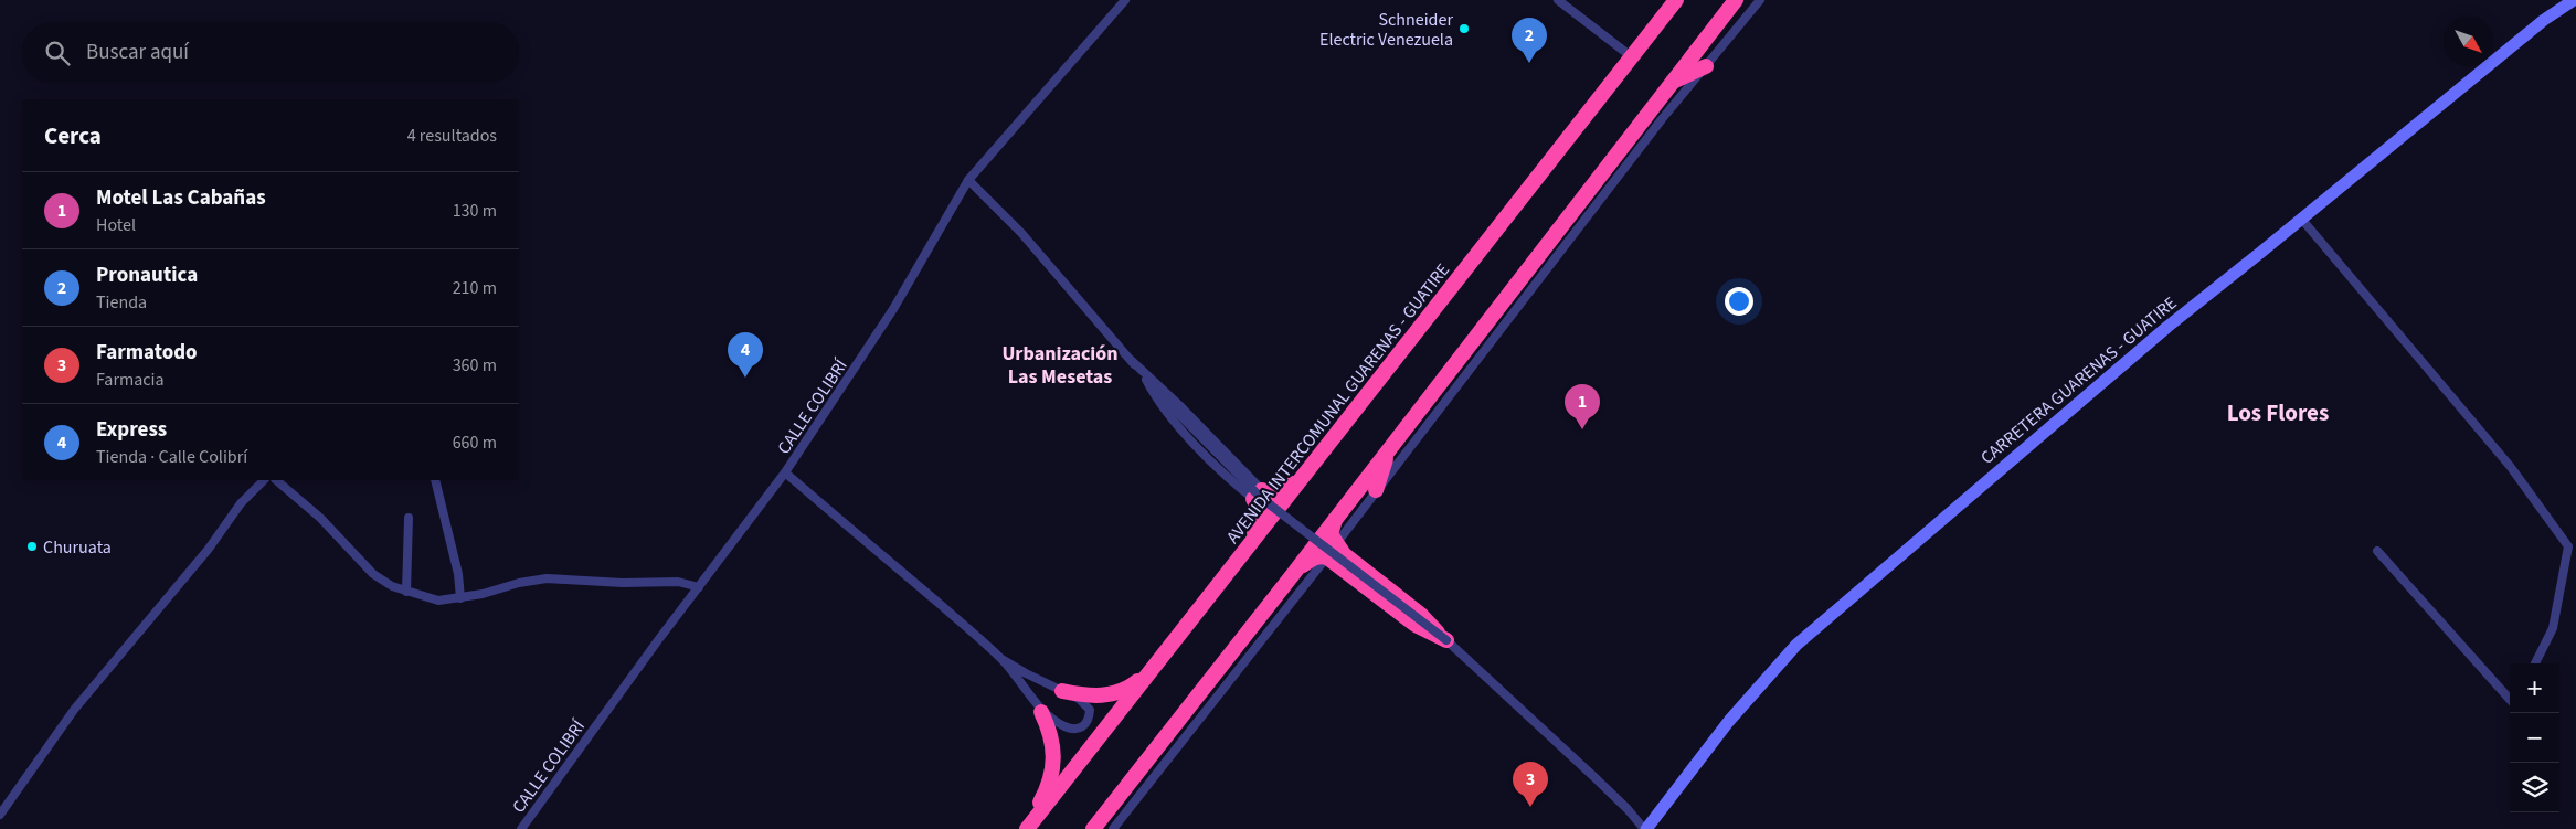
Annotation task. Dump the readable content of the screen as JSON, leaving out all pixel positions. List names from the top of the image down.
{
  "streets": {
    "highway": ["AVENIDA INTERCOMUNAL GUARENAS - GUATIRE"],
    "main road": ["CARRETERA GUARENAS - GUATIRE"],
    "street": ["CALLE COLIBRÍ"]
  },
  "districts": ["Urbanización Las Mesetas", "Los Flores"],
  "places": ["Schneider Electric Venezuela", "Churuata"],
  "north": "bottom right",
  "page": {
    "pins": [
      "2",
      "4",
      "1",
      "3"
    ],
    "search": "Buscar aquí",
    "heading": ["Cerca", "4 resultados"],
    "list": [
      {
        "mark": "1",
        "name": "Motel Las Cabañas",
        "note": "Hotel",
        "value": "130 m"
      },
      {
        "mark": "2",
        "name": "Pronautica",
        "note": "Tienda",
        "value": "210 m"
      },
      {
        "mark": "3",
        "name": "Farmatodo",
        "note": "Farmacia",
        "value": "360 m"
      },
      {
        "mark": "4",
        "name": "Express",
        "note": "Tienda · Calle Colibrí",
        "value": "660 m"
      }
    ],
    "map_buttons": ["+", "−"]
  }
}
